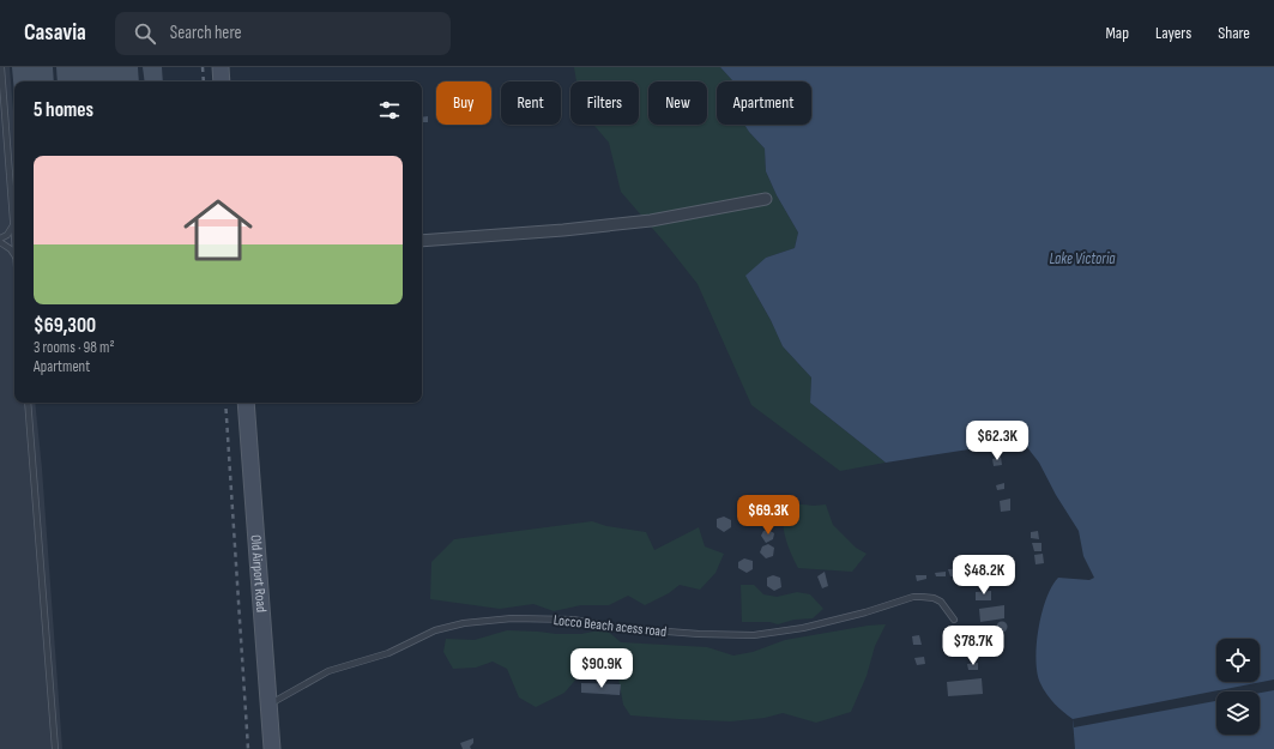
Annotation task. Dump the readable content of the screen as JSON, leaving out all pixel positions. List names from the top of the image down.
{
  "streets": {
    "main road": ["Old Airport Road"],
    "lane": ["Locco Beach acess road"]
  },
  "crossings": [
    ["Old Airport Road", "Locco Beach acess road"]
  ],
  "water": ["Lake Victoria"],
  "page": {
    "header": "Casavia",
    "search": "Search here",
    "nav": ["Map", "Layers", "Share"],
    "chip": [
      "Buy",
      "Rent",
      "Filters",
      "New",
      "Apartment"
    ],
    "heading": "5 homes",
    "list": [
      {
        "name": "$69,300",
        "note": "3 rooms · 98 m² · Apartment"
      }
    ],
    "price": [
      "$62.3K",
      "$69.3K",
      "$48.2K",
      "$78.7K",
      "$90.9K"
    ]
  }
}
